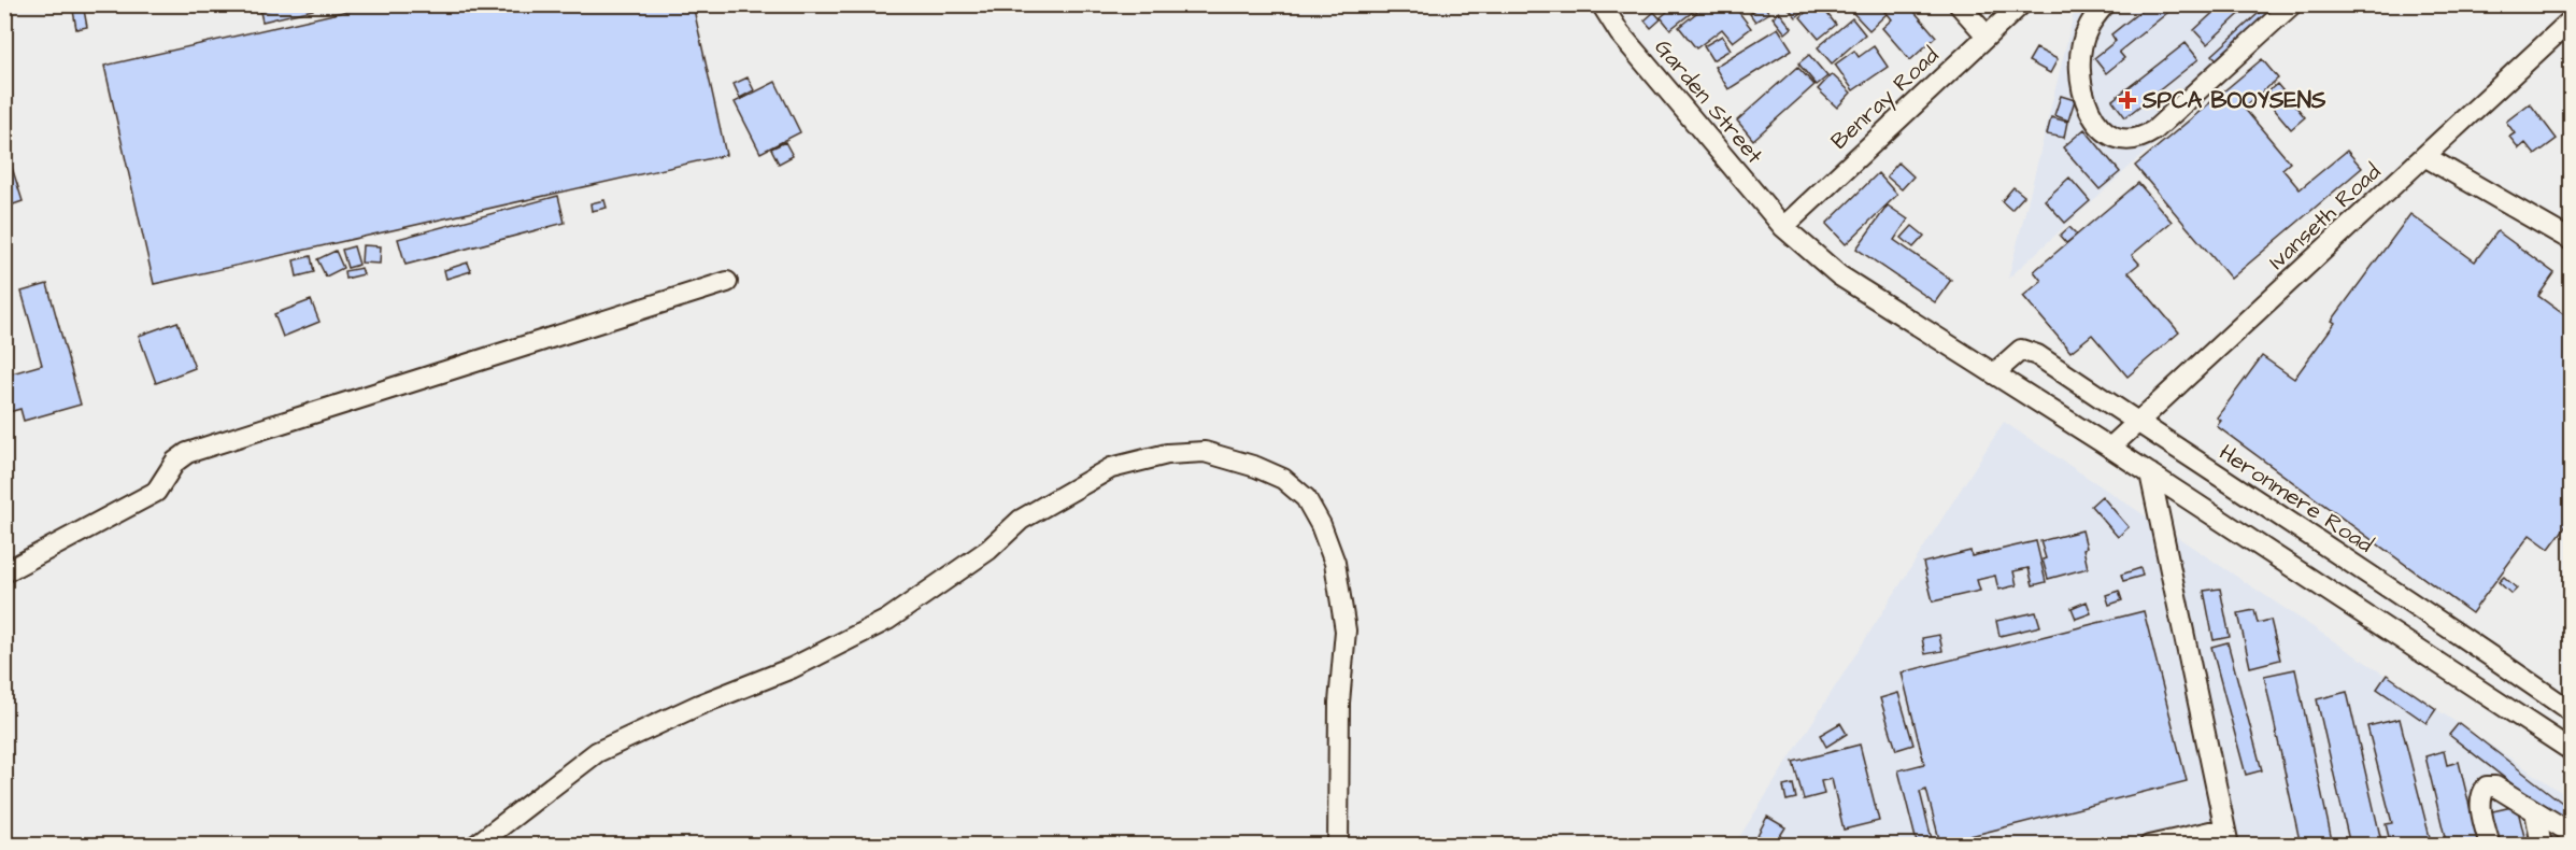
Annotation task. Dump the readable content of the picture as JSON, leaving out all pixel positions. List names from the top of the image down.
{
  "streets": {
    "street": [
      "Benray Road",
      "Garden Street",
      "Ivanseth Road",
      "Heronmere Road"
    ]
  },
  "crossings": [
    ["Benray Road", "Garden Street"],
    ["Ivanseth Road", "Heronmere Road"]
  ],
  "places": {
    "health": ["SPCA BOOYSENS"]
  }
}
